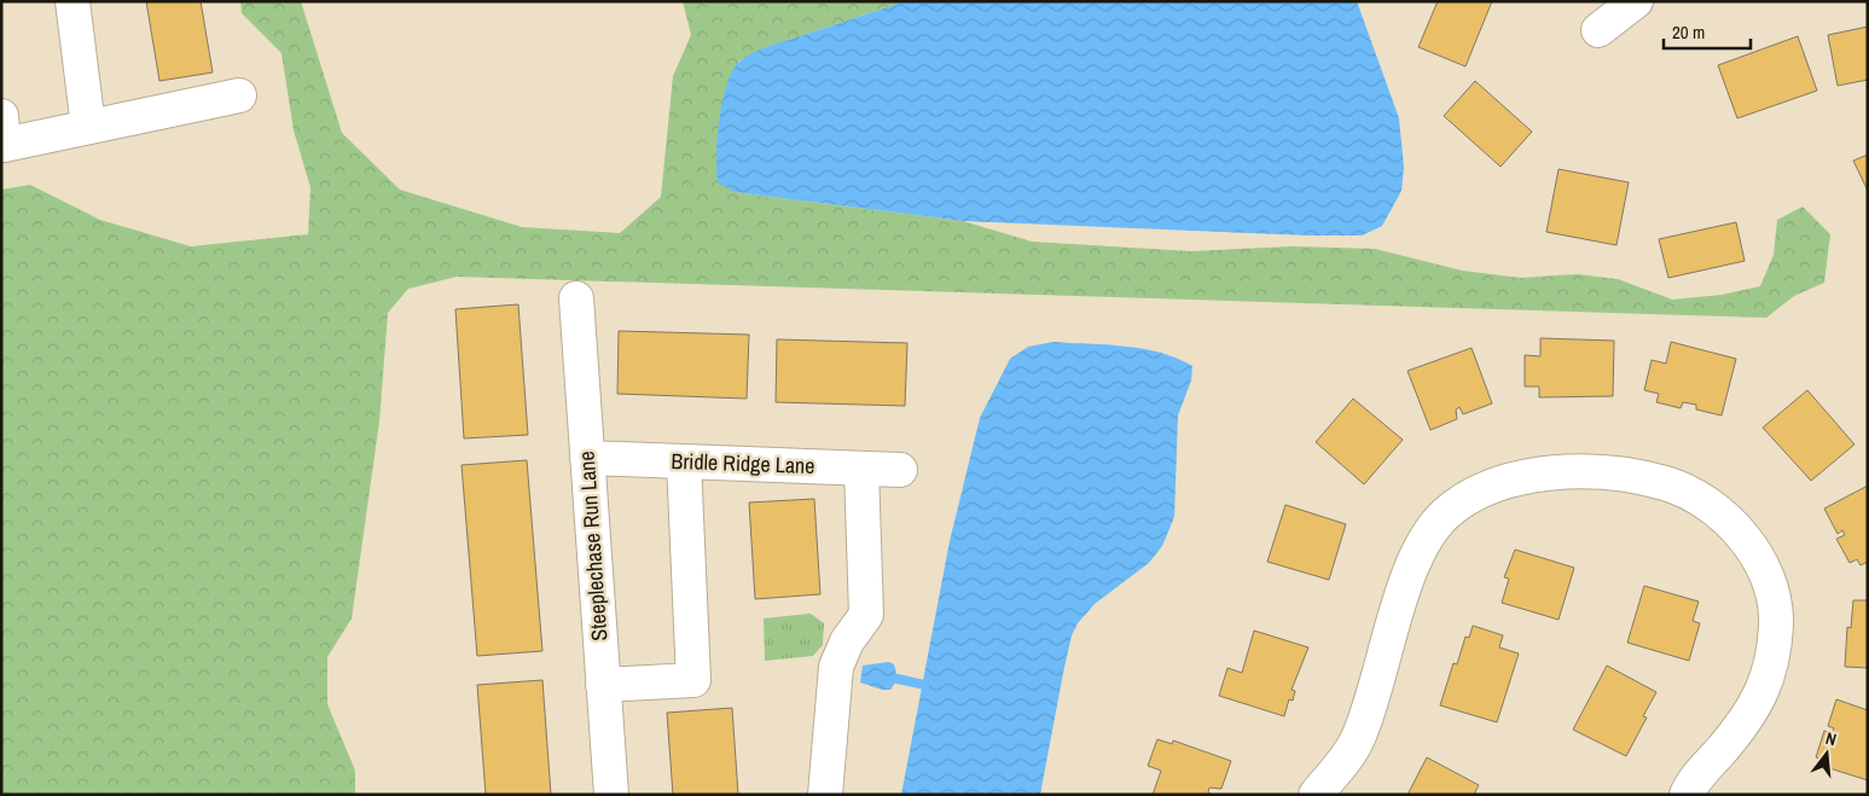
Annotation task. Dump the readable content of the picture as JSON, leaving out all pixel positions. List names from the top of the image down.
{
  "streets": {
    "street": ["Bridle Ridge Lane", "Steeplechase Run Lane"]
  },
  "crossings": [
    ["Bridle Ridge Lane", "Steeplechase Run Lane"]
  ],
  "scale_bar": "20 m",
  "north": "top"
}
